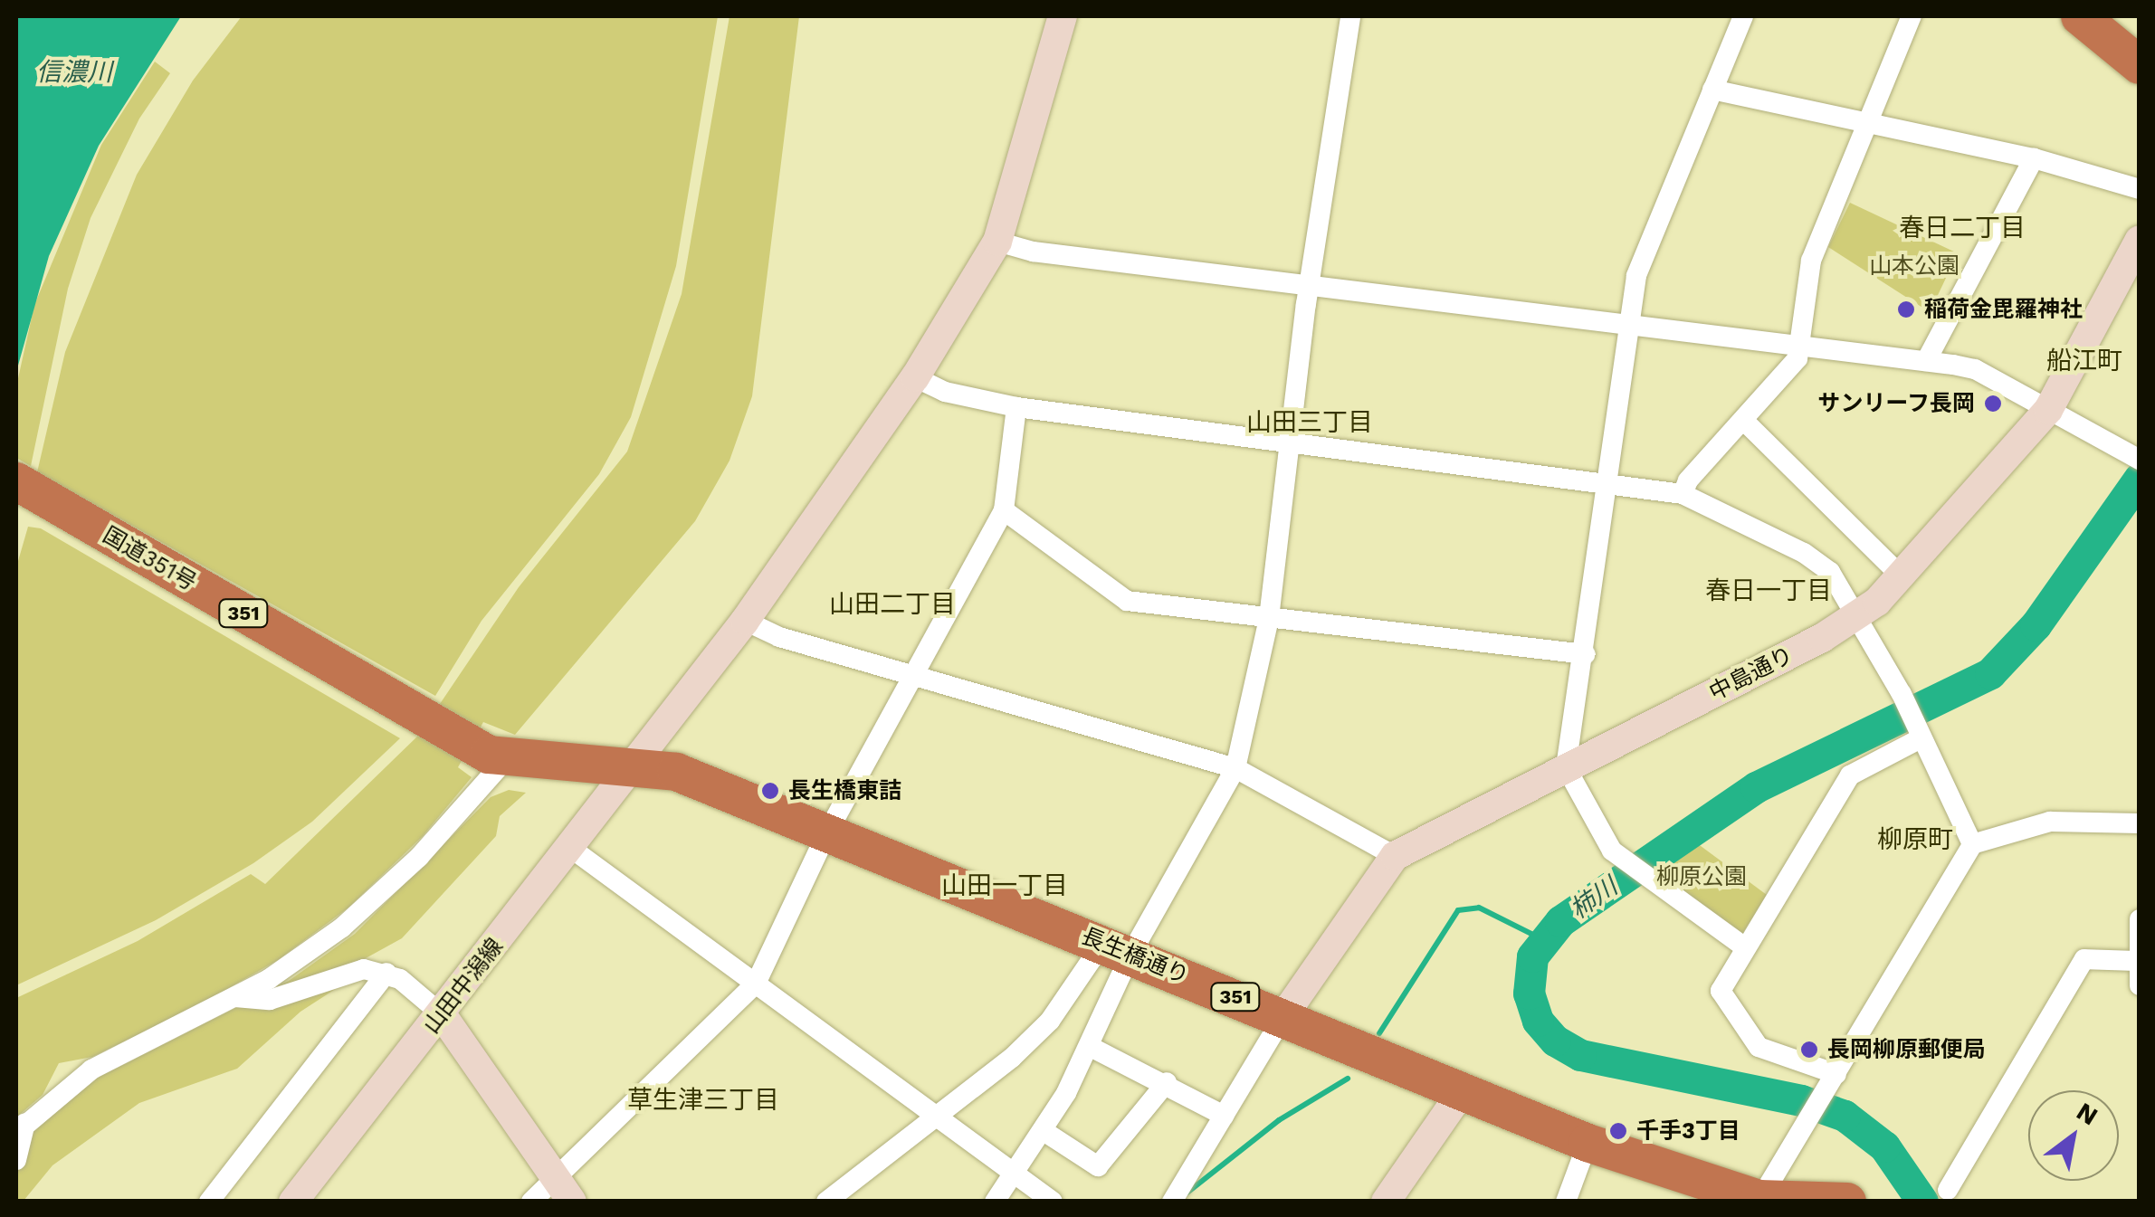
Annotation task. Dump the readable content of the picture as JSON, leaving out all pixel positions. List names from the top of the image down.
{
  "streets": {
    "highway": ["国道351号", "351", "長生橋通り"],
    "street": ["中島通り", "山田中潟線"]
  },
  "crossings": [
    ["国道351号", "長生橋通り"],
    ["中島通り", "長生橋通り"],
    ["長生橋通り", "山田中潟線"]
  ],
  "districts": [
    "春日二丁目",
    "船江町",
    "山田三丁目",
    "春日一丁目",
    "山田二丁目",
    "柳原町",
    "山田一丁目",
    "草生津三丁目"
  ],
  "water": ["信濃川", "柿川"],
  "parks": ["山本公園", "柳原公園"],
  "places": [
    "稲荷金毘羅神社",
    "サンリーフ長岡",
    "長生橋東詰",
    "長岡柳原郵便局",
    "千手3丁目"
  ],
  "north": "top right"
}
